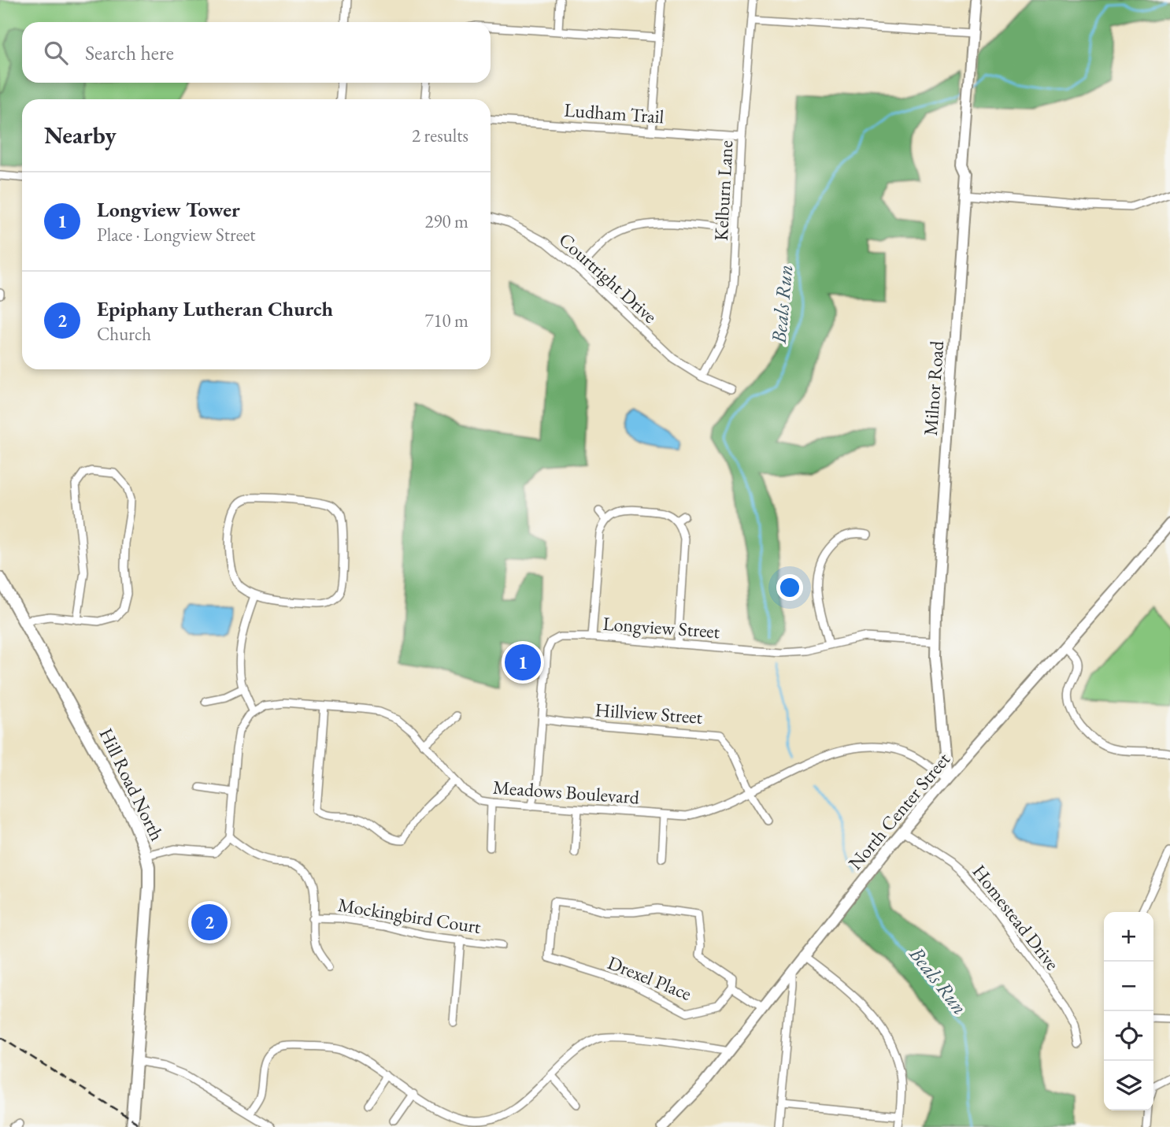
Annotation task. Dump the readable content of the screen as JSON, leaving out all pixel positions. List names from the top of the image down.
{
  "streets": {
    "main road": ["Milnor Road", "Hill Road North", "North Center Street"],
    "street": [
      "Ludham Trail",
      "Kelburn Lane",
      "Courtright Drive",
      "Longview Street",
      "Hillview Street",
      "Meadows Boulevard",
      "Mockingbird Court",
      "Homestead Drive",
      "Drexel Place"
    ]
  },
  "crossings": [
    ["Ludham Trail", "Kelburn Lane"],
    ["Kelburn Lane", "Courtright Drive"],
    ["Milnor Road", "Longview Street"],
    ["Milnor Road", "Meadows Boulevard"],
    ["Milnor Road", "North Center Street"],
    ["Longview Street", "Hillview Street"],
    ["Longview Street", "Meadows Boulevard"],
    ["Hillview Street", "Meadows Boulevard"],
    ["Meadows Boulevard", "North Center Street"],
    ["North Center Street", "Homestead Drive"]
  ],
  "water": ["Beals Run"],
  "page": {
    "search": "Search here",
    "heading": ["Nearby", "2 results"],
    "list": [
      {
        "mark": "1",
        "name": "Longview Tower",
        "note": "Place · Longview Street",
        "value": "290 m"
      },
      {
        "mark": "2",
        "name": "Epiphany Lutheran Church",
        "note": "Church",
        "value": "710 m"
      }
    ],
    "pins": ["1", "2"],
    "map_buttons": ["+", "−"]
  }
}
